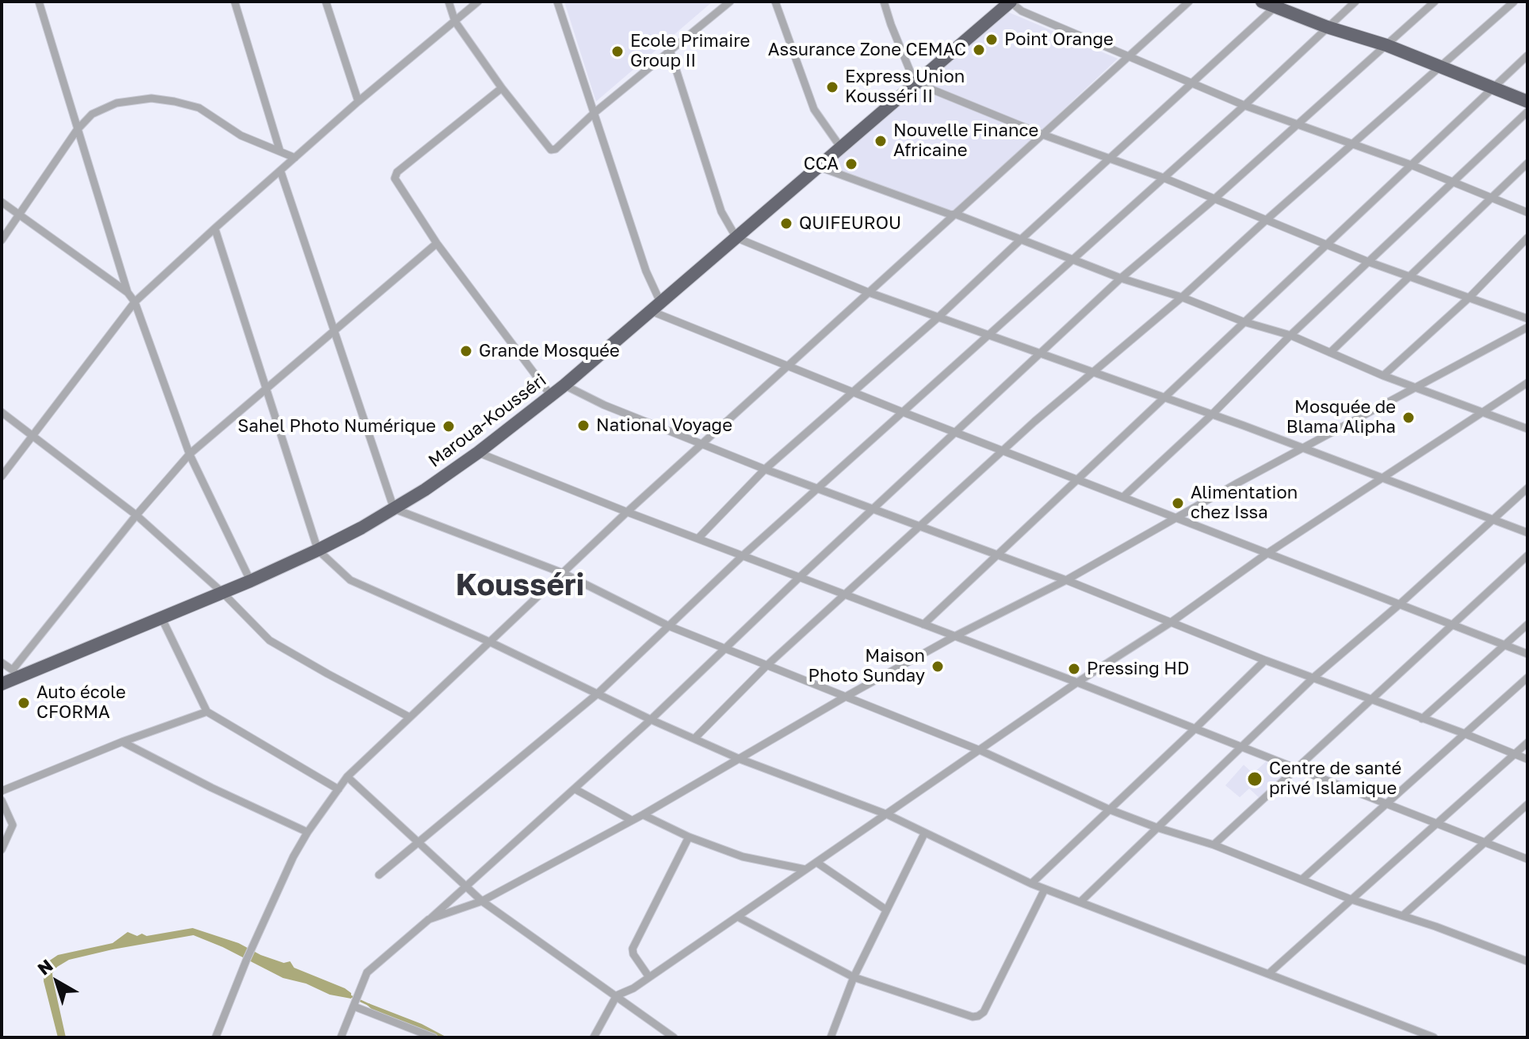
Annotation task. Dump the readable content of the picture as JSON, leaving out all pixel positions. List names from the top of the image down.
{
  "streets": {
    "highway": ["Maroua-Kousséri"]
  },
  "districts": ["Kousséri"],
  "places": [
    "Point Orange",
    "Assurance Zone CEMAC",
    "Ecole Primaire Group II",
    "Express Union Kousséri II",
    "Nouvelle Finance Africaine",
    "CCA",
    "QUIFEUROU",
    "Grande Mosquée",
    "Mosquée de Blama Alipha",
    "National Voyage",
    "Sahel Photo Numérique",
    "Alimentation chez Issa",
    "Maison Photo Sunday",
    "Pressing HD",
    "Auto école CFORMA",
    "Centre de santé privé Islamique"
  ],
  "north": "top left"
}
